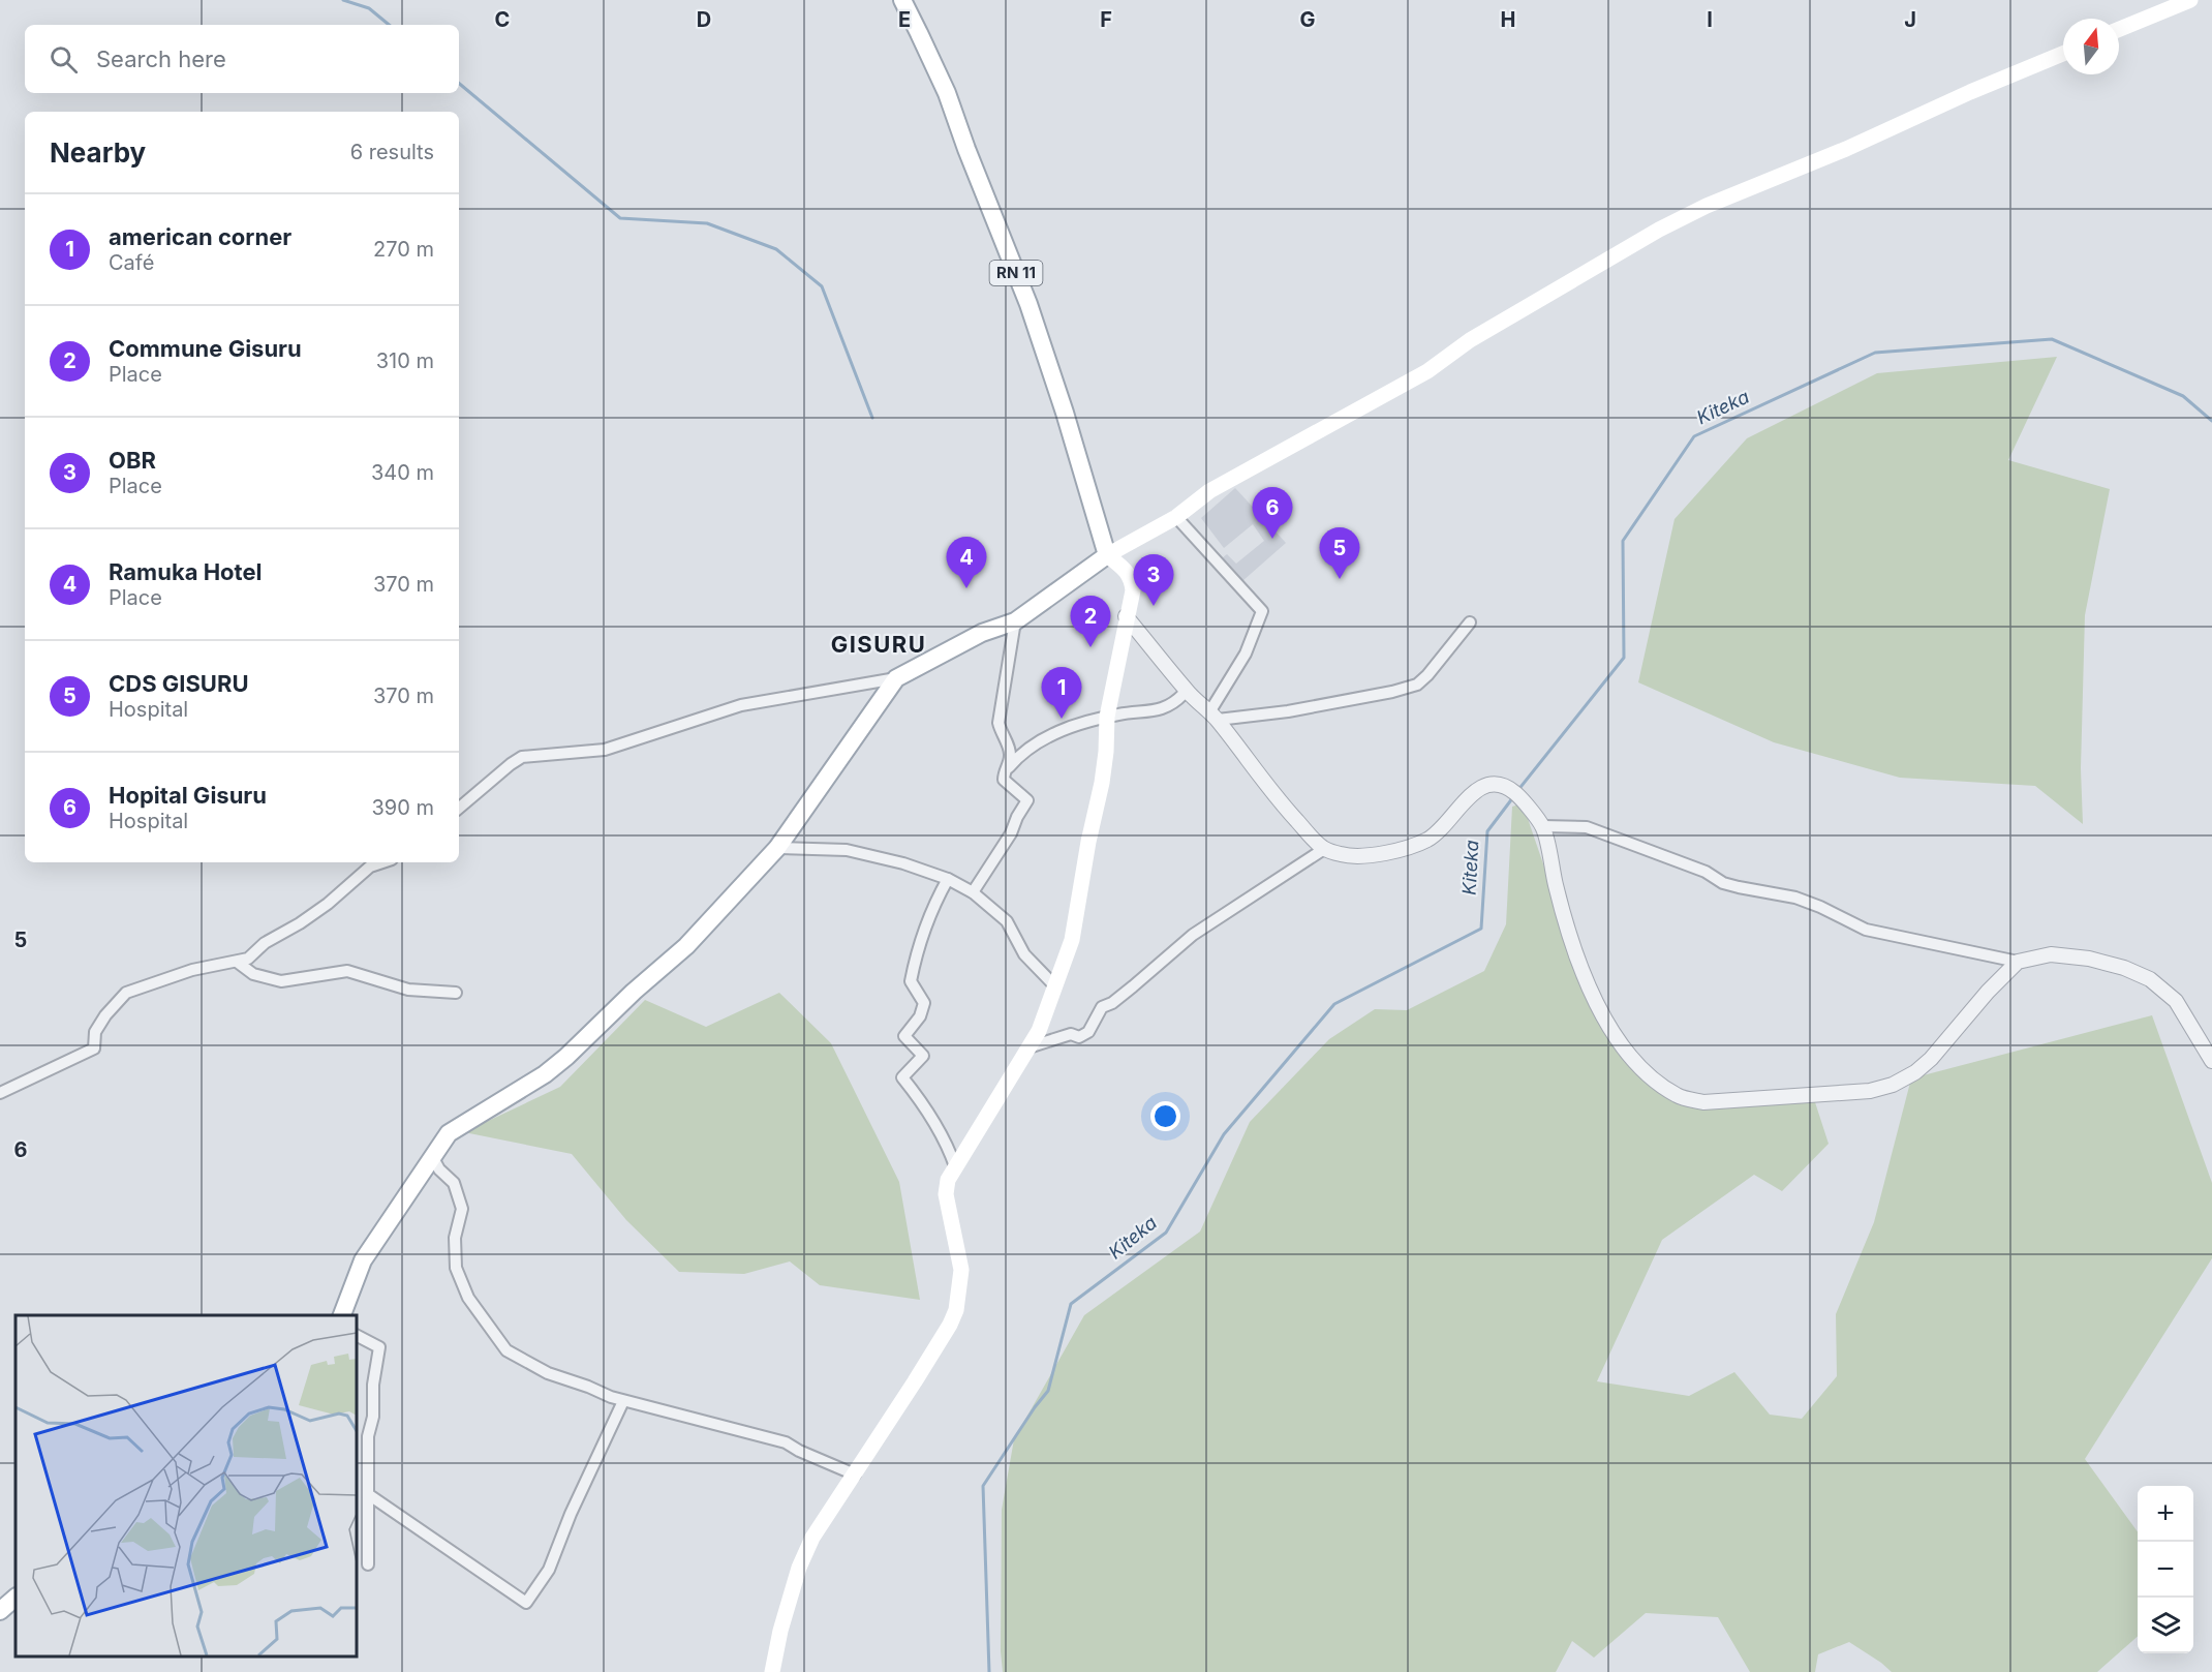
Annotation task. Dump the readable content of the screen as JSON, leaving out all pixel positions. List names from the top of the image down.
{
  "streets": {
    "main road": ["RN 11"]
  },
  "districts": ["GISURU"],
  "water": ["Kiteka"],
  "north": "top",
  "page": {
    "search": "Search here",
    "heading": ["Nearby", "6 results"],
    "list": [
      {
        "mark": "1",
        "name": "american corner",
        "note": "Café",
        "value": "270 m"
      },
      {
        "mark": "2",
        "name": "Commune Gisuru",
        "note": "Place",
        "value": "310 m"
      },
      {
        "mark": "3",
        "name": "OBR",
        "note": "Place",
        "value": "340 m"
      },
      {
        "mark": "4",
        "name": "Ramuka Hotel",
        "note": "Place",
        "value": "370 m"
      },
      {
        "mark": "5",
        "name": "CDS GISURU",
        "note": "Hospital",
        "value": "370 m"
      },
      {
        "mark": "6",
        "name": "Hopital Gisuru",
        "note": "Hospital",
        "value": "390 m"
      }
    ],
    "pins": [
      "6",
      "5",
      "4",
      "3",
      "2",
      "1"
    ],
    "map_buttons": ["+", "−"]
  },
  "grid": {
    "columns": [
      "C",
      "D",
      "E",
      "F",
      "G",
      "H",
      "I",
      "J"
    ],
    "rows": ["5", "6"]
  }
}
